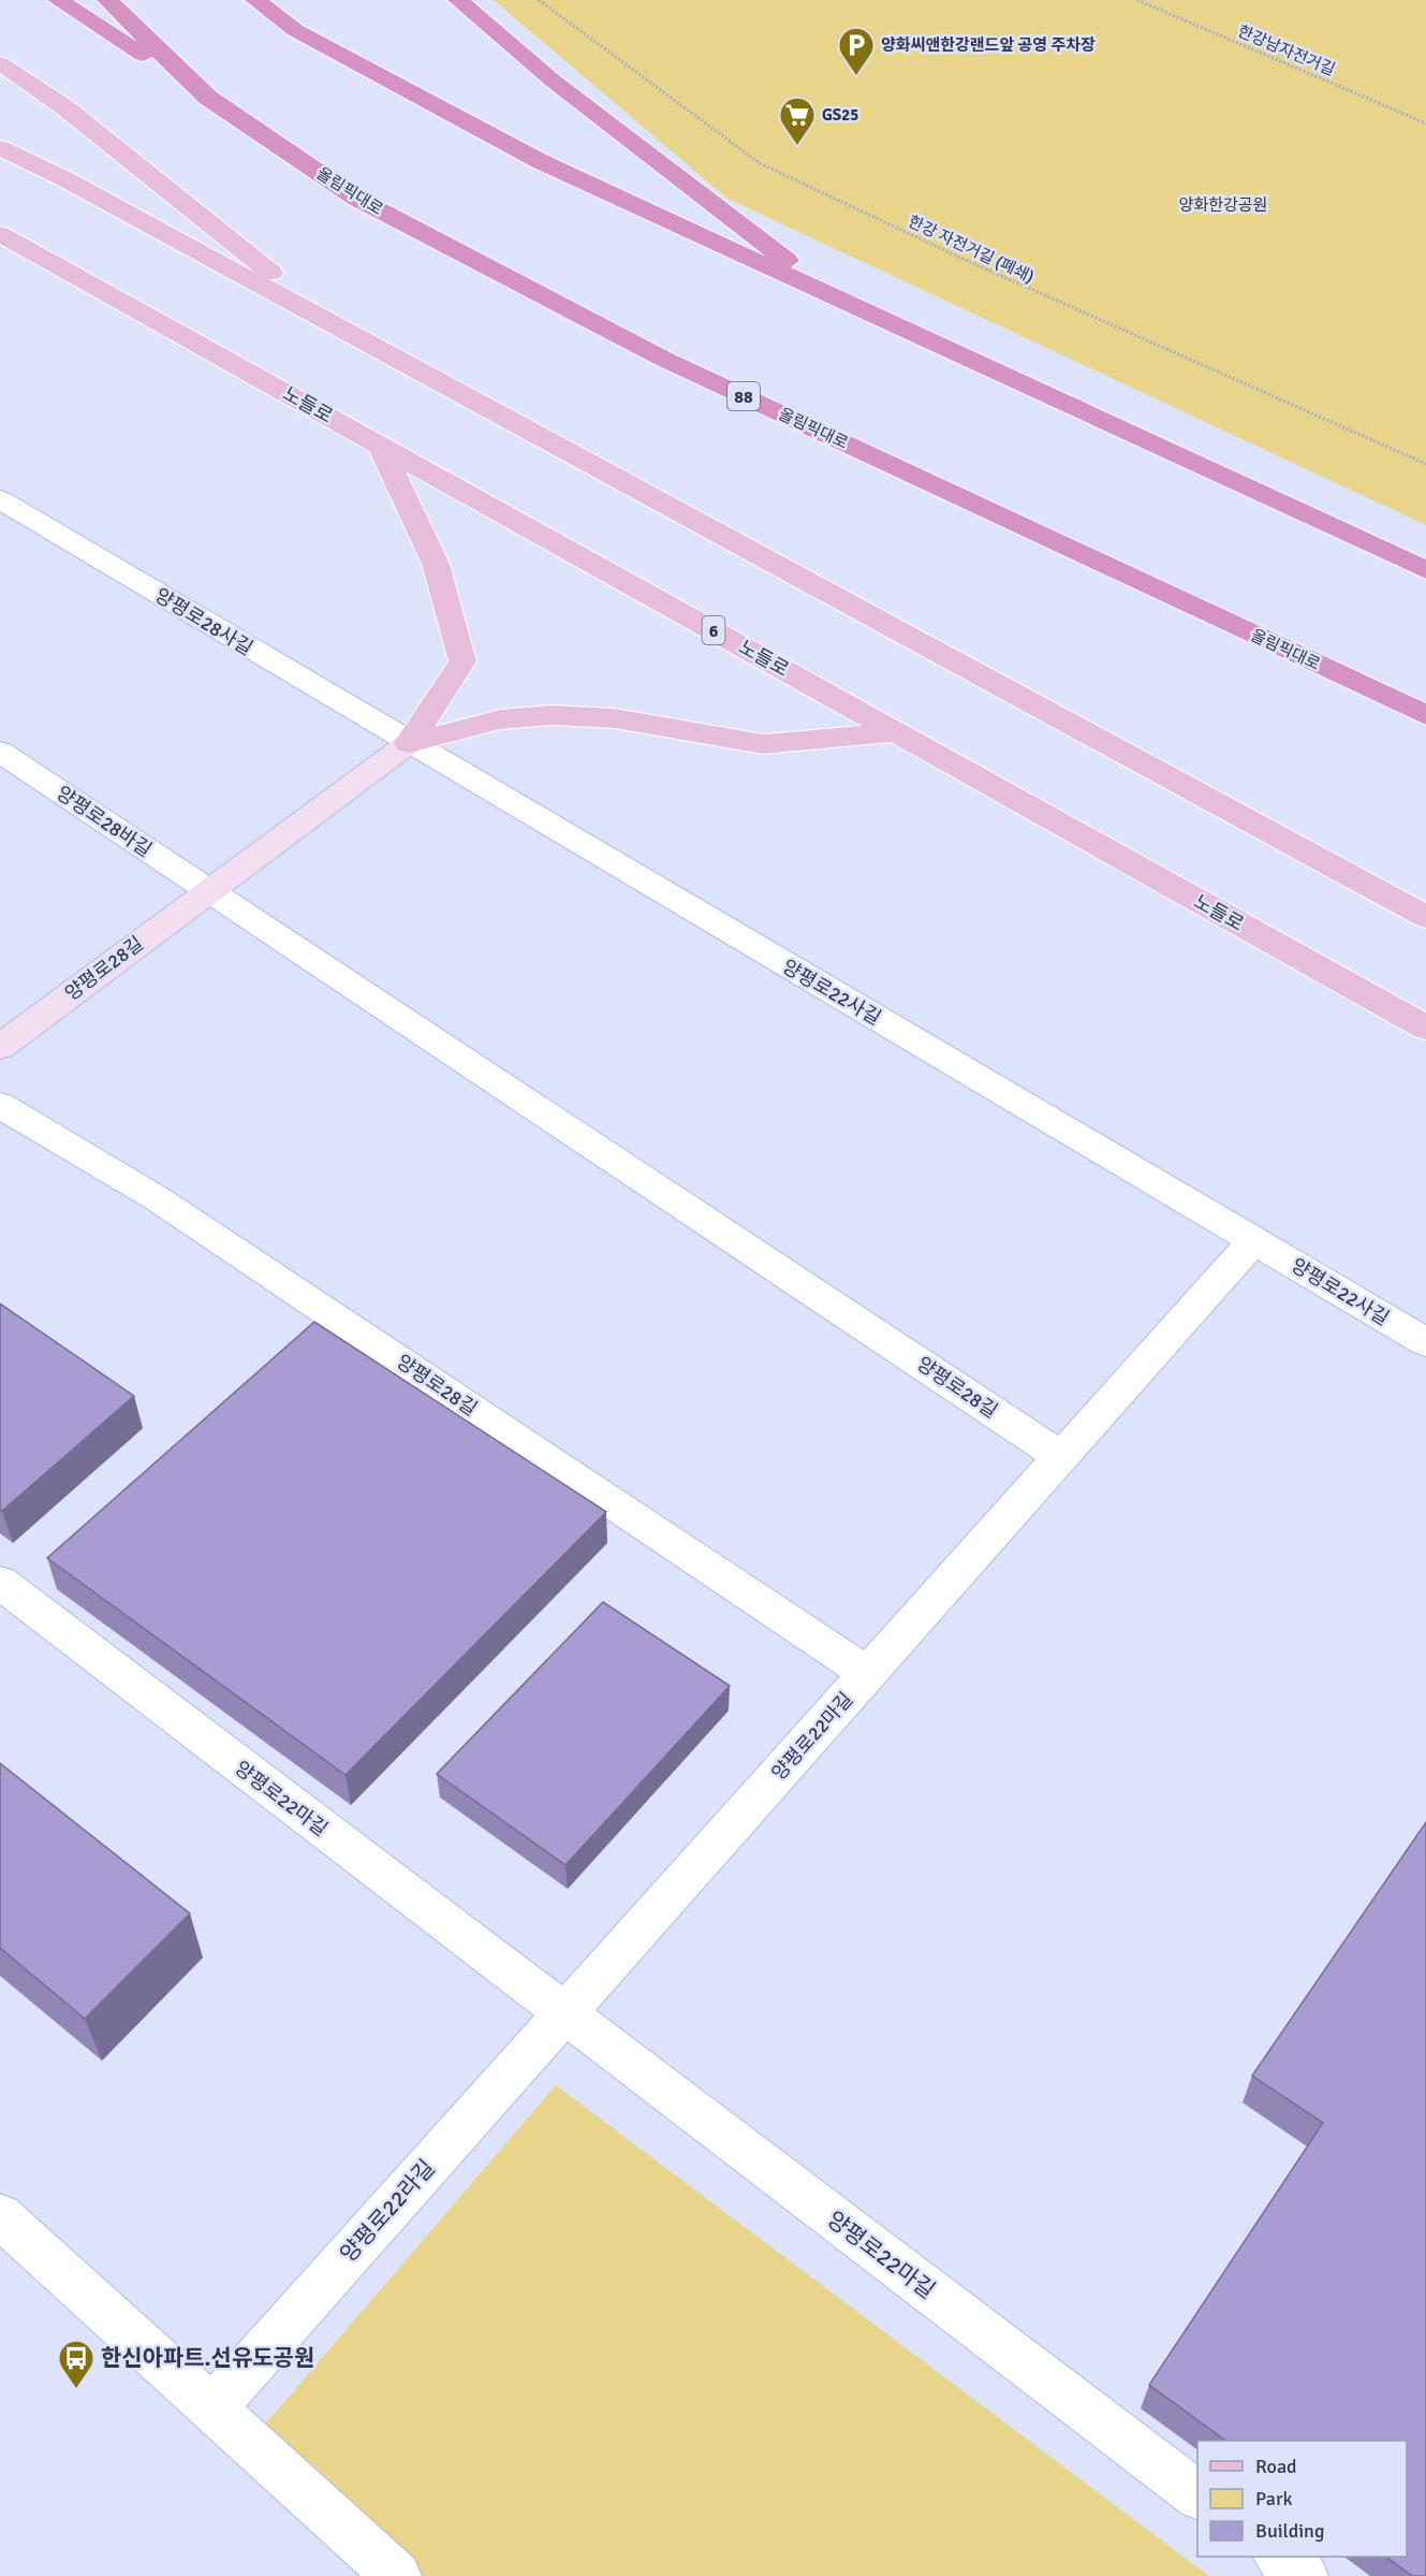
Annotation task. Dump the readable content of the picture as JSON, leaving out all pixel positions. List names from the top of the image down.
{
  "streets": {
    "highway": ["올림픽대로", "88"],
    "main road": ["노들로", "6"],
    "street": [
      "양평로28사길",
      "양평로28바길",
      "양평로28길",
      "양평로22사길",
      "양평로22마길",
      "양평로22라길"
    ],
    "path": ["한강남자전거길", "한강 자전거길 (폐쇄)"]
  },
  "crossings": [
    ["양평로28사길", "양평로28길"],
    ["양평로28사길", "양평로22사길"],
    ["양평로28바길", "양평로28길"],
    ["양평로28길", "양평로22사길"],
    ["양평로28길", "양평로22마길"],
    ["양평로22마길", "양평로22라길"]
  ],
  "parks": ["양화한강공원"],
  "places": {
    "parking": ["양화씨앤한강랜드앞 공영 주차장"],
    "supermarket": ["GS25"],
    "bus stop": ["한신아파트.선유도공원"]
  },
  "legend": ["Road", "Park", "Building"]
}
